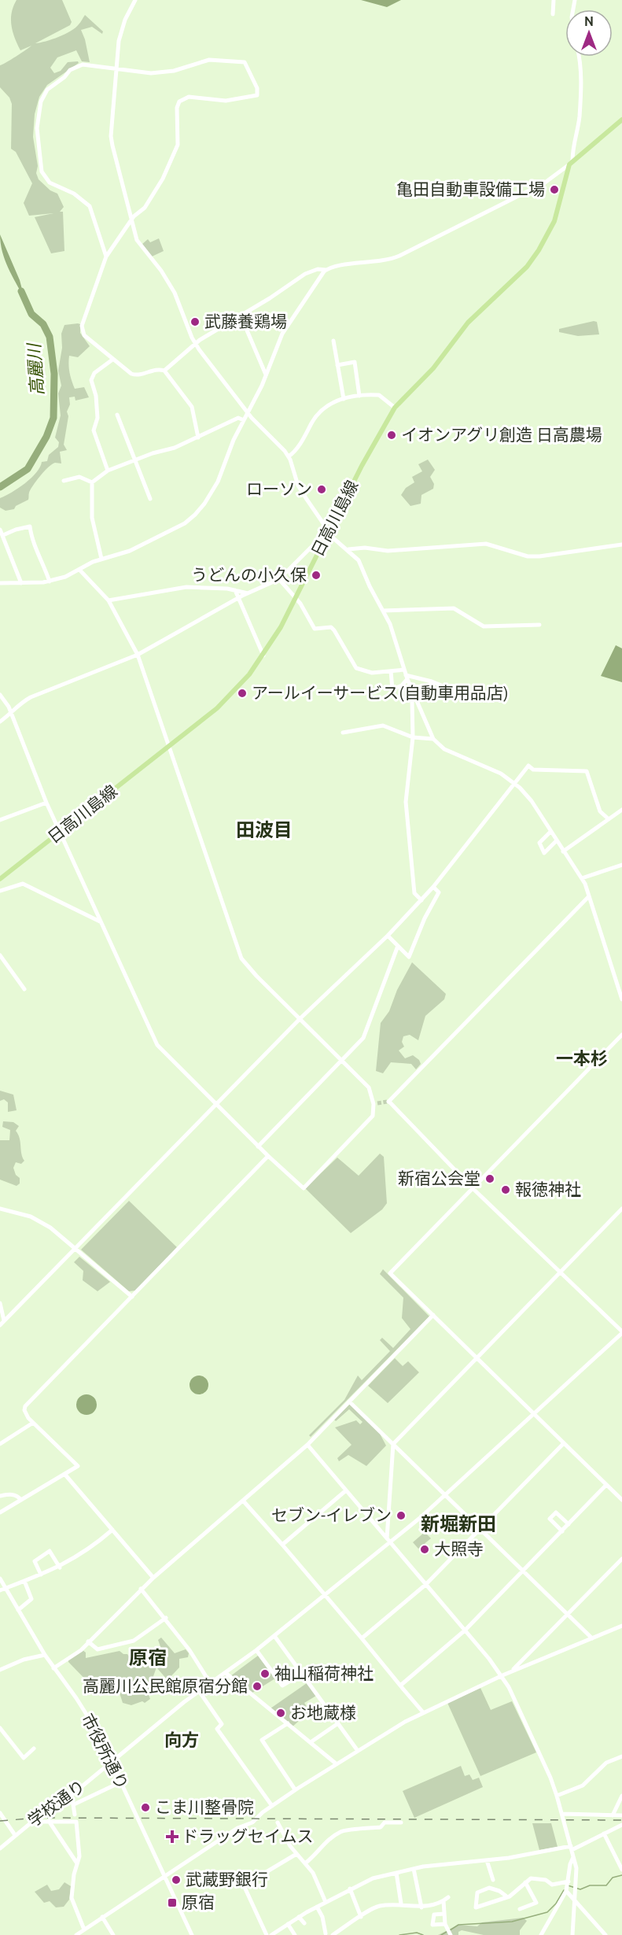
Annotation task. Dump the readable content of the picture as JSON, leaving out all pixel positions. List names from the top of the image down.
{
  "streets": {
    "main road": ["日高川島線"],
    "street": ["市役所通り", "学校通り"]
  },
  "crossings": [
    ["市役所通り", "学校通り"]
  ],
  "districts": [
    "田波目",
    "一本杉",
    "新堀新田",
    "原宿",
    "向方"
  ],
  "water": ["高麗川"],
  "places": {
    "other": [
      "亀田自動車設備工場",
      "武藤養鶏場",
      "イオンアグリ創造 日高農場",
      "ローソン",
      "うどんの小久保",
      "アールイーサービス(自動車用品店)",
      "新宿公会堂",
      "報徳神社",
      "セブン-イレブン",
      "大照寺",
      "袖山稲荷神社",
      "高麗川公民館原宿分館",
      "お地蔵様",
      "こま川整骨院",
      "武蔵野銀行"
    ],
    "health": ["ドラッグセイムス"],
    "transit": ["原宿"]
  },
  "north": "top"
}
